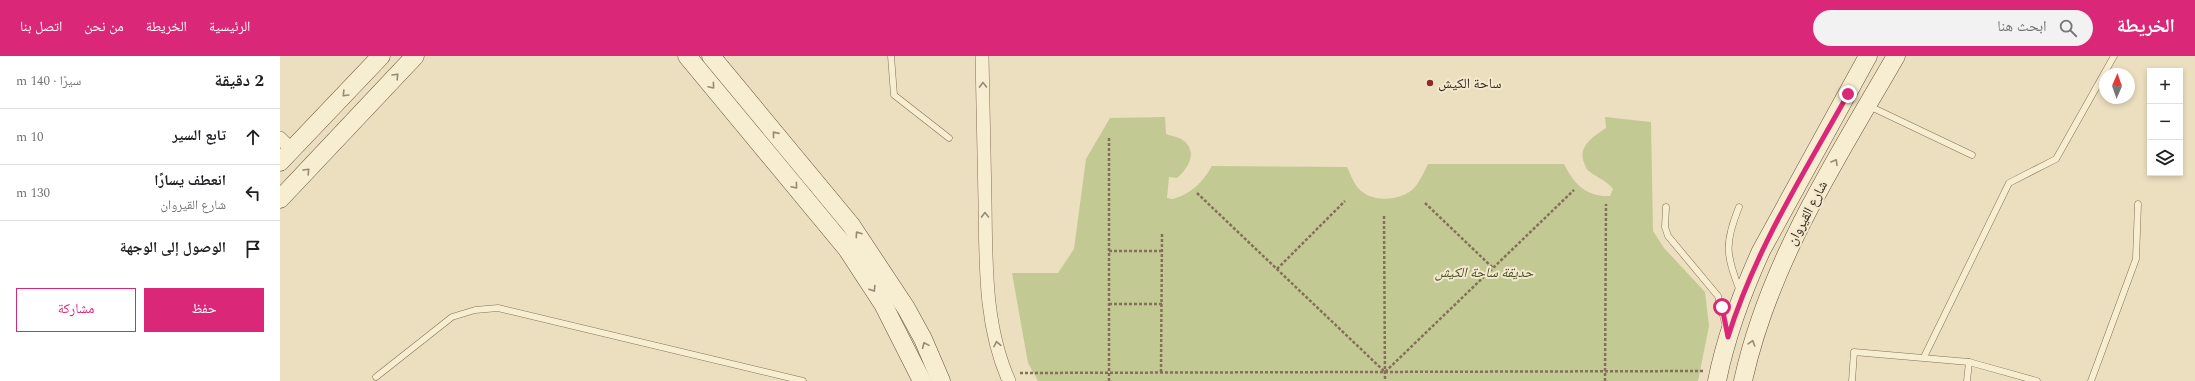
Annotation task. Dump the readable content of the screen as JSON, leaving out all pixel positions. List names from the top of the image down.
{
  "streets": {
    "main road": ["شارع القيروان"]
  },
  "parks": ["حديقة ساحة الكيش"],
  "places": ["ساحة الكيش"],
  "north": "top",
  "page": {
    "header": "الخريطة",
    "search": "ابحث هنا",
    "nav": [
      "الرئيسية",
      "الخريطة",
      "من نحن",
      "اتصل بنا"
    ],
    "heading": ["2 دقيقة", "سيرًا · 140 m"],
    "map_buttons": ["+", "−"],
    "list": [
      ["تابع السير", "10 m"],
      ["انعطف يسارًا", "شارع القيروان", "130 m"],
      "الوصول إلى الوجهة"
    ],
    "buttons": ["حفظ", "مشاركة"]
  }
}
